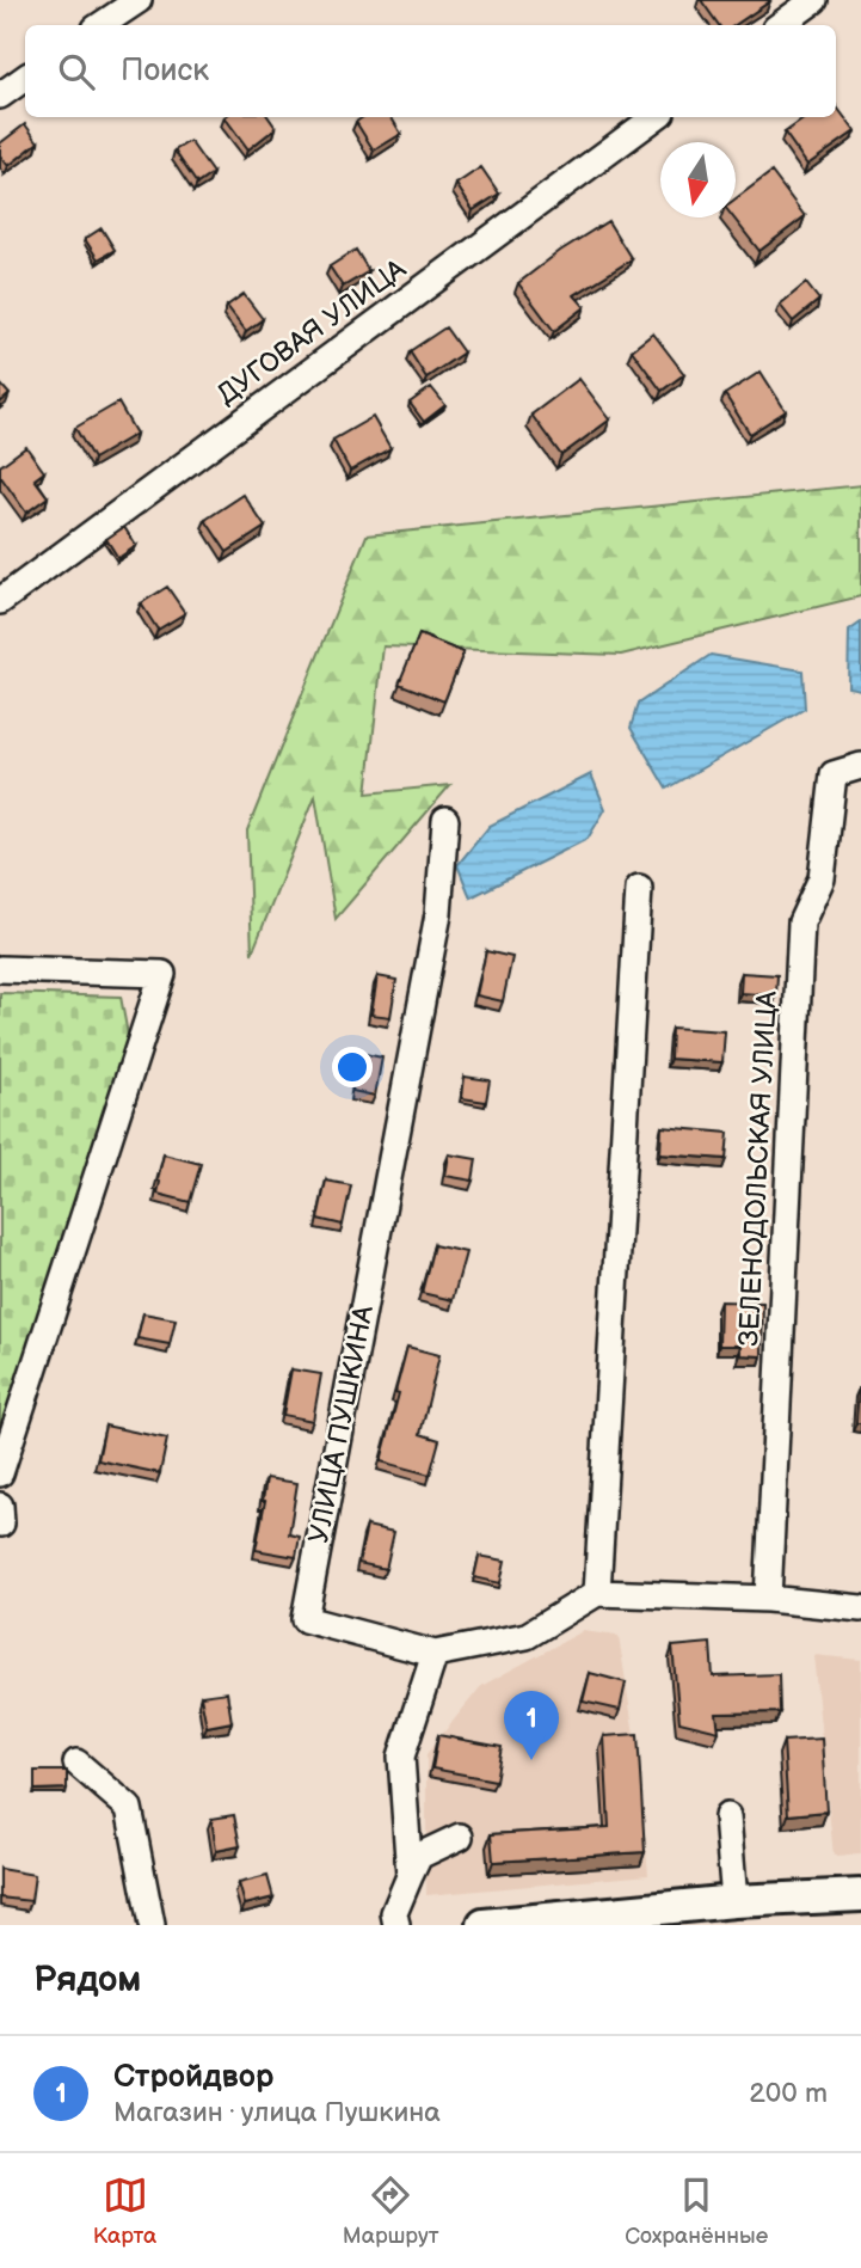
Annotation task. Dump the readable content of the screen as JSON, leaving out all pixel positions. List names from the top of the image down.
{
  "streets": {
    "street": ["ДУГОВАЯ УЛИЦА", "ЗЕЛЕНОДОЛЬСКАЯ УЛИЦА", "УЛИЦА ПУШКИНА"]
  },
  "north": "bottom",
  "page": {
    "search": "Поиск",
    "pins": "1",
    "heading": "Рядом",
    "list": [
      {
        "mark": "1",
        "name": "Стройдвор",
        "note": "Магазин · улица Пушкина",
        "value": "200 m"
      }
    ],
    "nav": ["Карта", "Маршрут", "Сохранённые"]
  }
}
